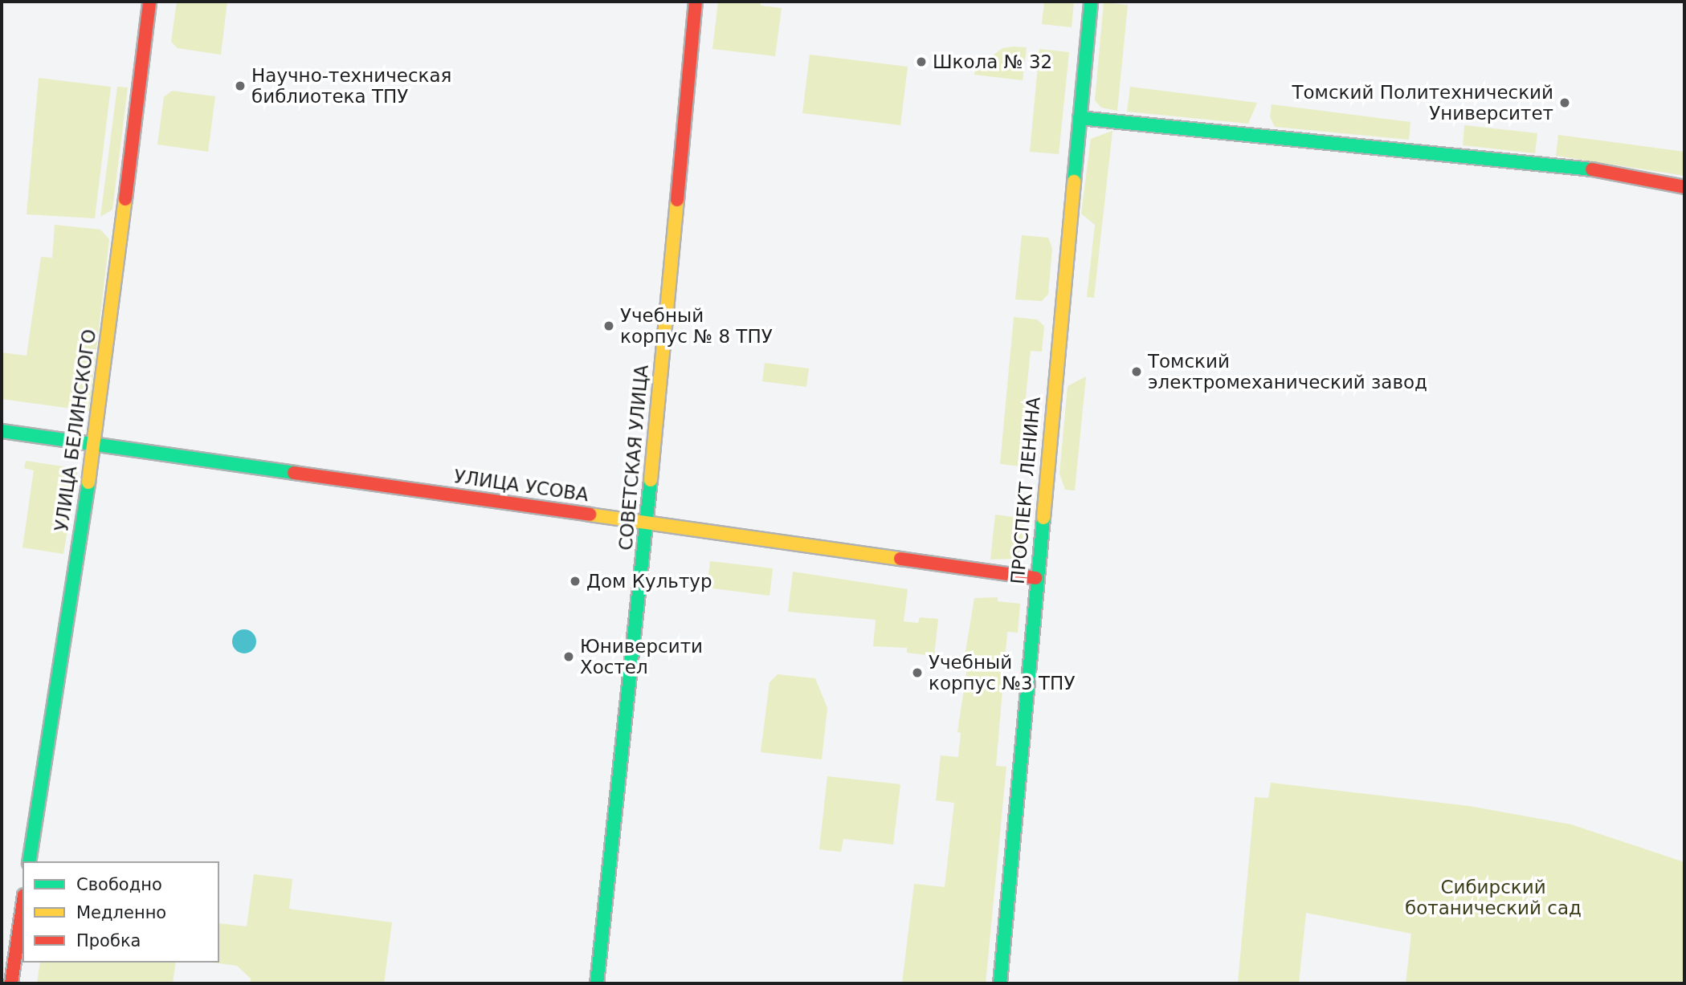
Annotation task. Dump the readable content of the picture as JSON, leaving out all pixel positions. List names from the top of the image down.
{
  "streets": {
    "street": [
      "УЛИЦА БЕЛИНСКОГО",
      "СОВЕТСКАЯ УЛИЦА",
      "УЛИЦА УСОВА",
      "ПРОСПЕКТ ЛЕНИНА"
    ]
  },
  "crossings": [
    ["УЛИЦА БЕЛИНСКОГО", "УЛИЦА УСОВА"],
    ["СОВЕТСКАЯ УЛИЦА", "УЛИЦА УСОВА"],
    ["УЛИЦА УСОВА", "ПРОСПЕКТ ЛЕНИНА"]
  ],
  "parks": ["Сибирский ботанический сад"],
  "places": [
    "Школа № 32",
    "Научно-техническая библиотека ТПУ",
    "Томский Политехнический Университет",
    "Учебный корпус № 8 ТПУ",
    "Томский электромеханический завод",
    "Дом Культур",
    "Юниверсити Хостел",
    "Учебный корпус №3 ТПУ"
  ],
  "legend": ["Свободно", "Медленно", "Пробка"]
}
